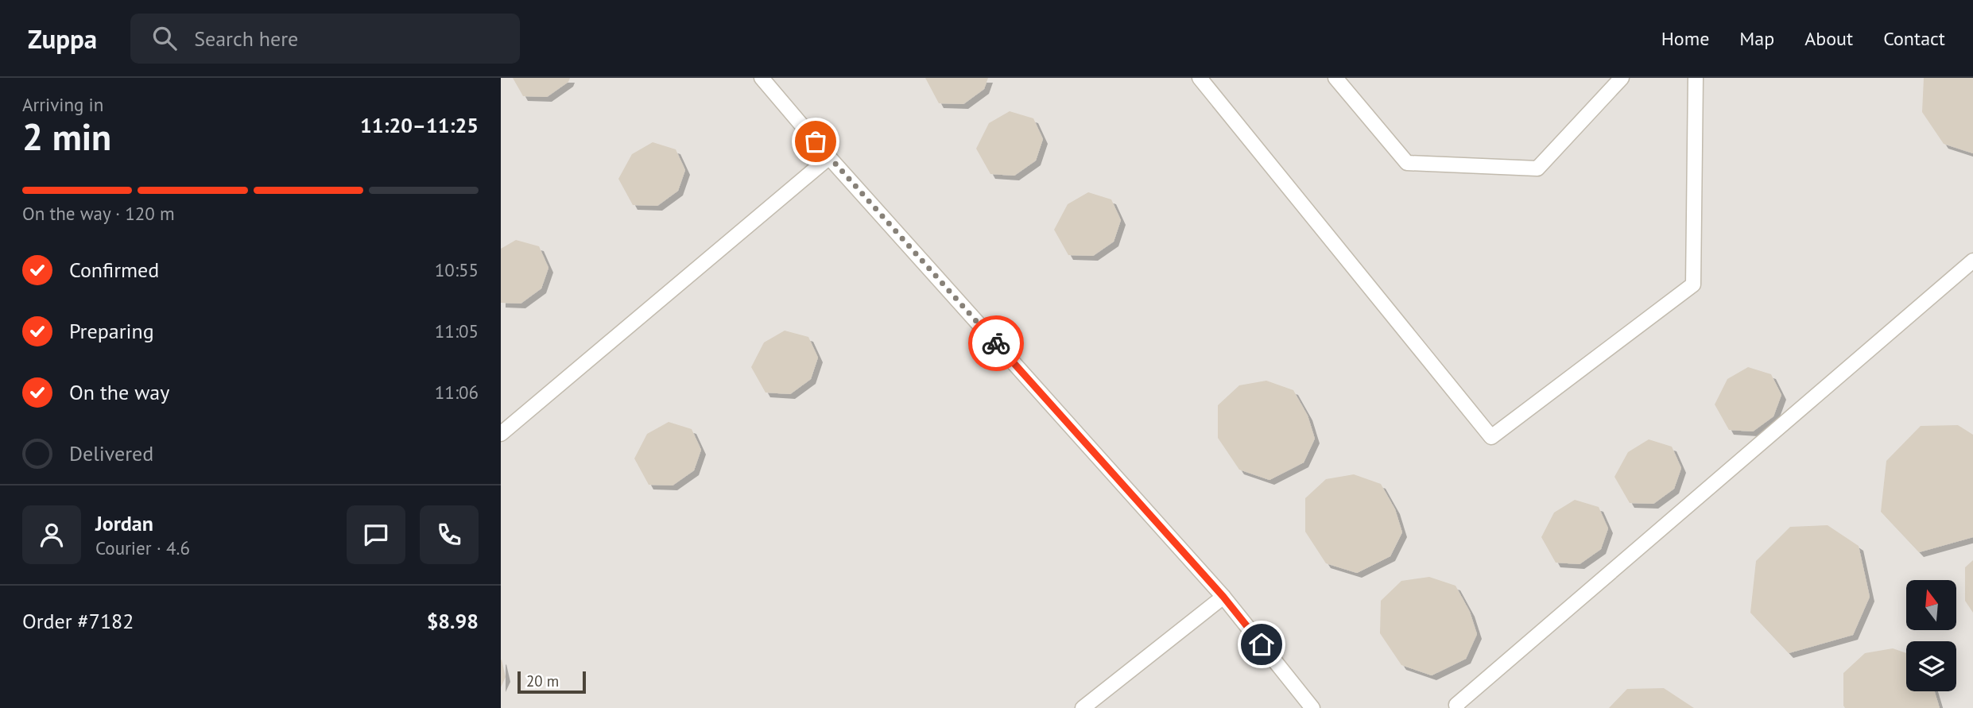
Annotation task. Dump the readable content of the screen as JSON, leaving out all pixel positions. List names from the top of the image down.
{
  "scale_bar": "20 m",
  "north": "top",
  "page": {
    "header": "Zuppa",
    "search": "Search here",
    "nav": [
      "Home",
      "Map",
      "About",
      "Contact"
    ],
    "heading": ["2 min", "Arriving in", "11:20–11:25"],
    "panel": [
      "Jordan",
      "Courier · 4.6",
      "Order #7182",
      "$8.98"
    ],
    "bar": "On the way · 120 m",
    "list": [
      ["Confirmed", "10:55"],
      ["Preparing", "11:05"],
      ["On the way", "11:06"],
      "Delivered"
    ],
    "scale": "20 m"
  }
}
